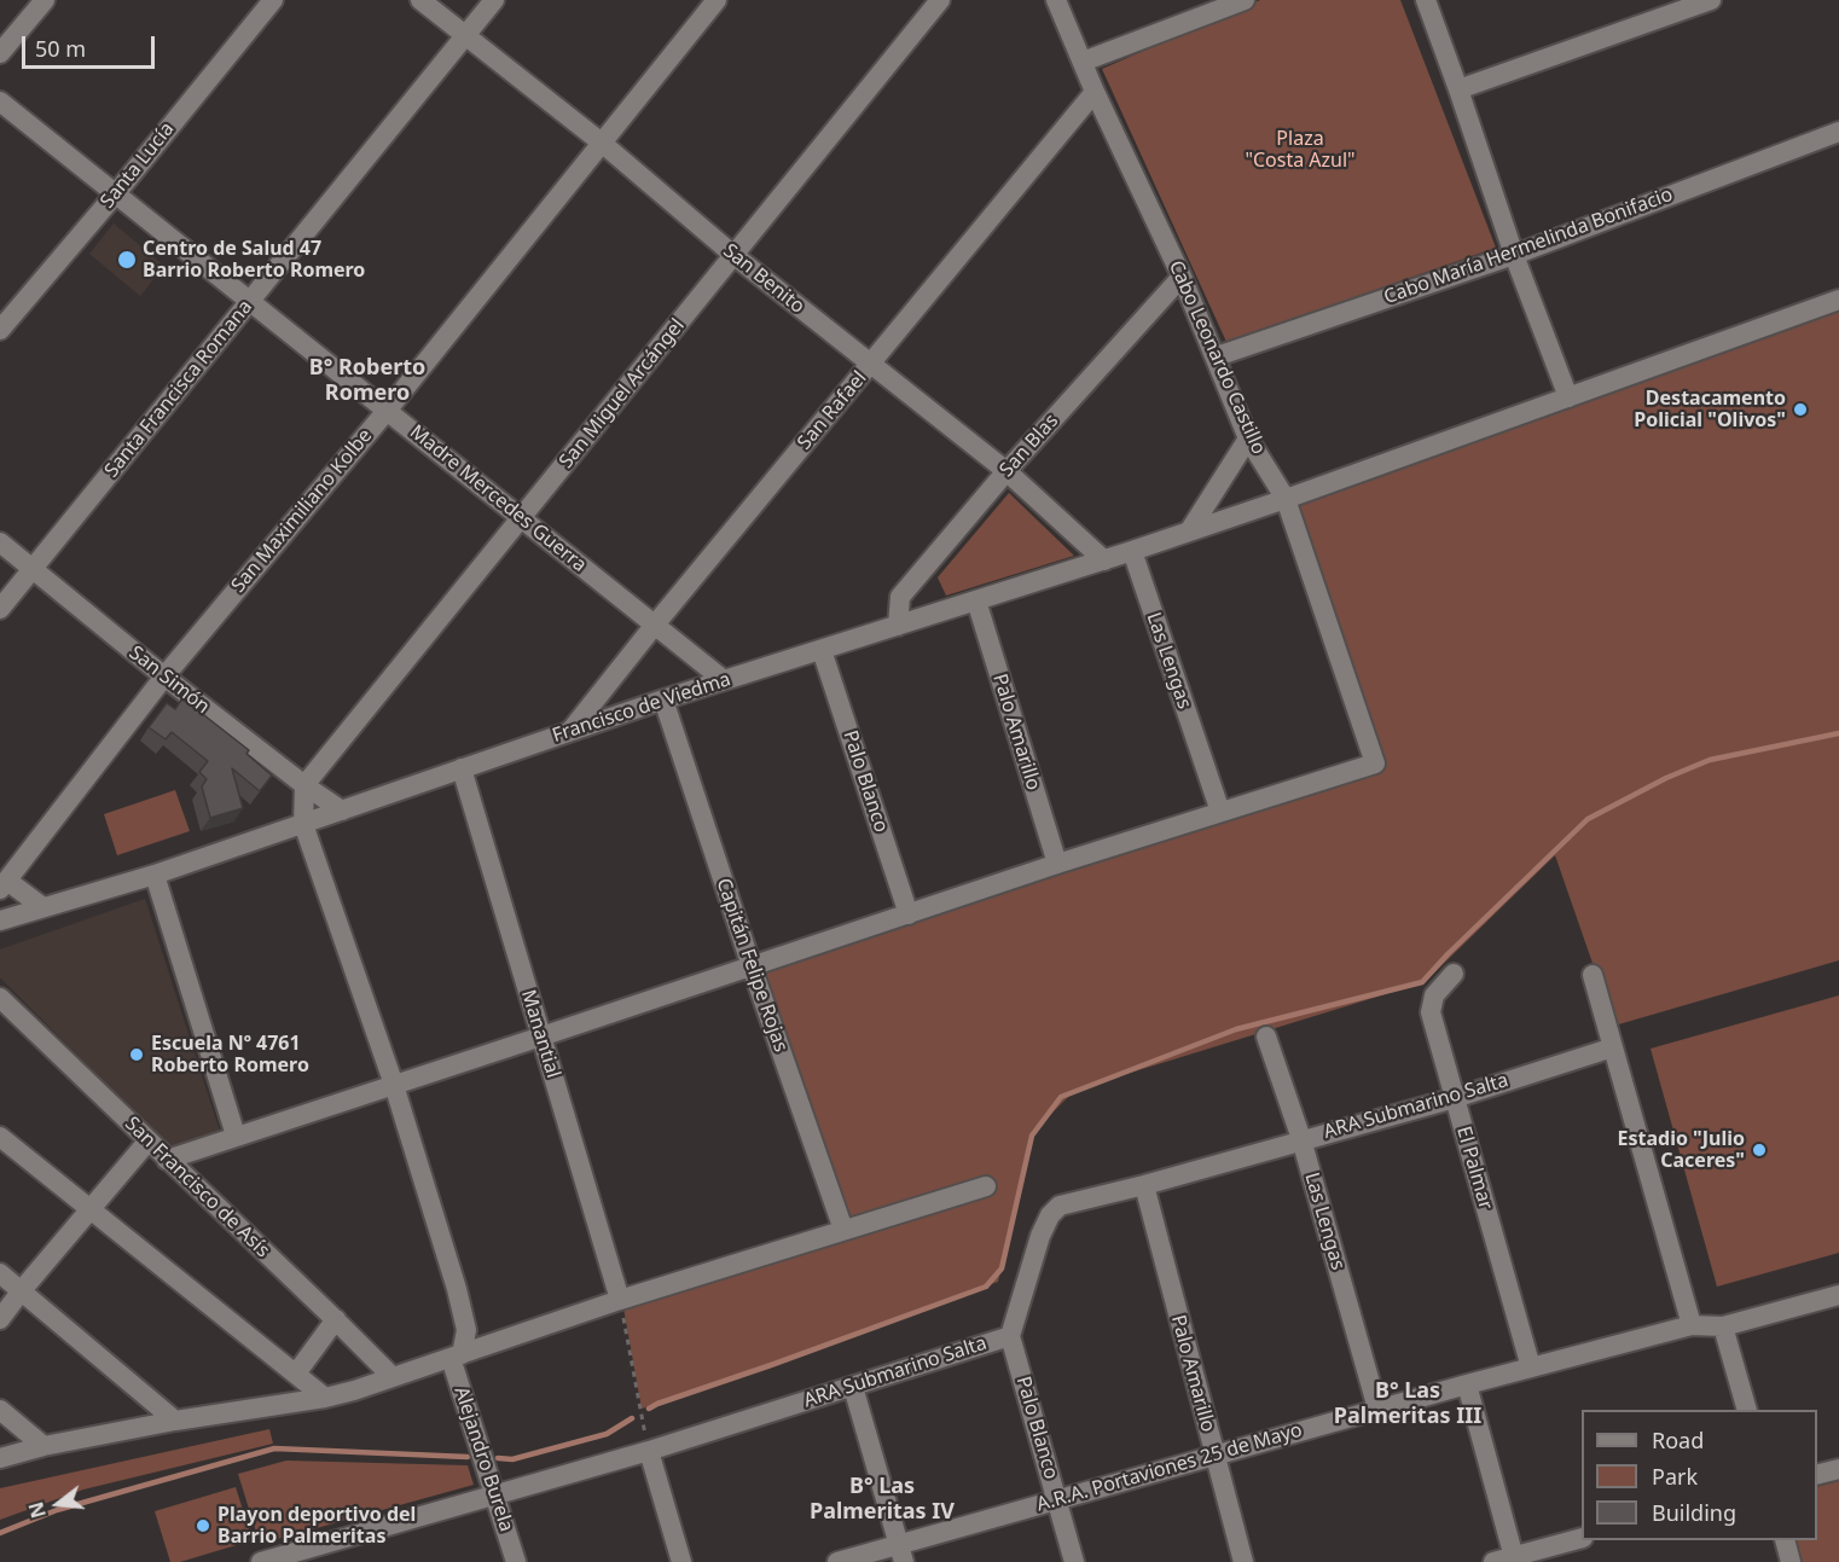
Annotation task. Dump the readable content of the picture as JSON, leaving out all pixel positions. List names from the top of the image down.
{
  "streets": {
    "street": [
      "Santa Lucía",
      "Cabo María Hermelinda Bonifacio",
      "San Benito",
      "Cabo Leonardo Castillo",
      "Santa Francisca Romana",
      "San Miguel Arcángel",
      "San Rafael",
      "San Blas",
      "Madre Mercedes Guerra",
      "San Maximiliano Kolbe",
      "Las Lengas",
      "San Simón",
      "Francisco de Viedma",
      "Palo Amarillo",
      "Palo Blanco",
      "Capitán Felipe Rojas",
      "Manantial",
      "ARA Submarino Salta",
      "El Palmar",
      "San Francisco de Asís",
      "Alejandro Burela",
      "A.R.A. Portaviones 25 de Mayo"
    ]
  },
  "crossings": [
    ["Santa Lucía", "Madre Mercedes Guerra"],
    ["Cabo María Hermelinda Bonifacio", "Cabo Leonardo Castillo"],
    ["San Benito", "Santa Francisca Romana"],
    ["San Benito", "San Miguel Arcángel"],
    ["San Benito", "San Rafael"],
    ["San Benito", "San Blas"],
    ["San Benito", "San Maximiliano Kolbe"],
    ["San Benito", "Francisco de Viedma"],
    ["Cabo Leonardo Castillo", "San Rafael"],
    ["Cabo Leonardo Castillo", "San Blas"],
    ["Cabo Leonardo Castillo", "Las Lengas"],
    ["Cabo Leonardo Castillo", "Francisco de Viedma"],
    ["Santa Francisca Romana", "Madre Mercedes Guerra"],
    ["Santa Francisca Romana", "San Simón"],
    ["San Miguel Arcángel", "Madre Mercedes Guerra"],
    ["San Miguel Arcángel", "San Simón"],
    ["San Rafael", "Madre Mercedes Guerra"],
    ["San Rafael", "Francisco de Viedma"],
    ["San Blas", "Francisco de Viedma"],
    ["Madre Mercedes Guerra", "San Maximiliano Kolbe"],
    ["Madre Mercedes Guerra", "Francisco de Viedma"],
    ["San Maximiliano Kolbe", "San Simón"],
    ["Las Lengas", "Francisco de Viedma"],
    ["Las Lengas", "ARA Submarino Salta"],
    ["Las Lengas", "A.R.A. Portaviones 25 de Mayo"],
    ["San Simón", "Francisco de Viedma"],
    ["Francisco de Viedma", "Palo Amarillo"],
    ["Francisco de Viedma", "Palo Blanco"],
    ["Francisco de Viedma", "Capitán Felipe Rojas"],
    ["Francisco de Viedma", "Manantial"],
    ["Palo Amarillo", "ARA Submarino Salta"],
    ["Palo Amarillo", "A.R.A. Portaviones 25 de Mayo"],
    ["Palo Blanco", "ARA Submarino Salta"],
    ["Palo Blanco", "A.R.A. Portaviones 25 de Mayo"],
    ["ARA Submarino Salta", "El Palmar"],
    ["ARA Submarino Salta", "Alejandro Burela"],
    ["El Palmar", "A.R.A. Portaviones 25 de Mayo"]
  ],
  "districts": ["B° Roberto Romero", "B° Las Palmeritas III", "B° Las Palmeritas IV"],
  "parks": ["Plaza \"Costa Azul\""],
  "places": [
    "Centro de Salud 47 Barrio Roberto Romero",
    "Destacamento Policial \"Olivos\"",
    "Escuela Nº 4761 Roberto Romero",
    "Estadio \"Julio Caceres\"",
    "Playon deportivo del Barrio Palmeritas"
  ],
  "legend": ["Road", "Park", "Building"],
  "scale_bar": "50 m",
  "north": "left"
}
